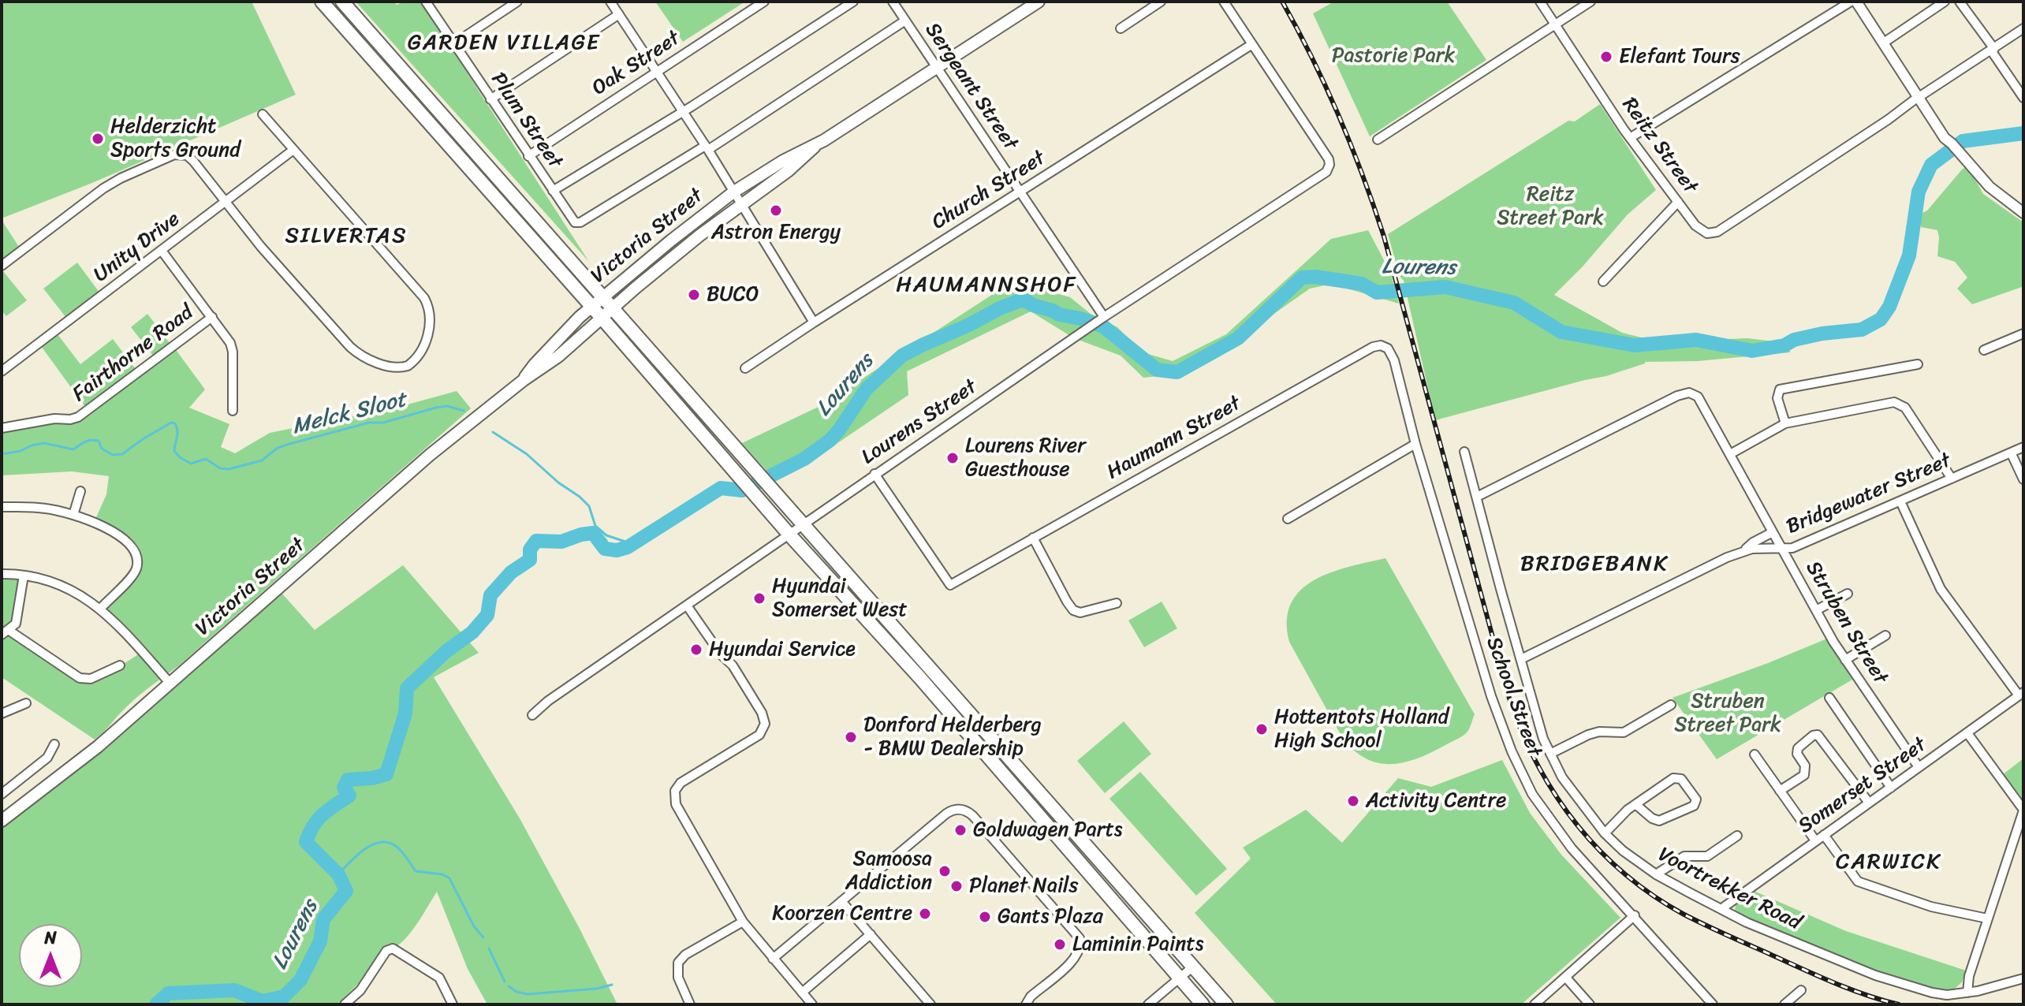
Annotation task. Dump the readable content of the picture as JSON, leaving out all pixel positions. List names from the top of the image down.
{
  "streets": {
    "main road": ["Victoria Street"],
    "street": [
      "Oak Street",
      "Sergeant Street",
      "Plum Street",
      "Reitz Street",
      "Church Street",
      "Unity Drive",
      "Fairthorne Road",
      "Lourens Street",
      "Haumann Street",
      "Bridgewater Street",
      "Struben Street",
      "School Street",
      "Somerset Street",
      "Voortrekker Road"
    ]
  },
  "crossings": [
    ["Oak Street", "Plum Street"],
    ["Sergeant Street", "Church Street"],
    ["Sergeant Street", "Victoria Street"],
    ["Sergeant Street", "Lourens Street"],
    ["Church Street", "Lourens Street"],
    ["Lourens Street", "Haumann Street"],
    ["Haumann Street", "School Street"],
    ["Bridgewater Street", "Struben Street"],
    ["Bridgewater Street", "Voortrekker Road"],
    ["Struben Street", "Somerset Street"],
    ["Struben Street", "Voortrekker Road"],
    ["Somerset Street", "Voortrekker Road"]
  ],
  "districts": [
    "GARDEN VILLAGE",
    "SILVERTAS",
    "HAUMANNSHOF",
    "BRIDGEBANK",
    "CARWICK"
  ],
  "water": ["Lourens", "Melck Sloot"],
  "parks": ["Pastorie Park", "Reitz Street Park", "Struben Street Park"],
  "places": [
    "Elefant Tours",
    "Helderzicht Sports Ground",
    "Astron Energy",
    "BUCO",
    "Lourens River Guesthouse",
    "Hyundai Somerset West",
    "Hyundai Service",
    "Hottentots Holland High School",
    "Donford Helderberg - BMW Dealership",
    "Activity Centre",
    "Goldwagen Parts",
    "Samoosa Addiction",
    "Planet Nails",
    "Koorzen Centre",
    "Gants Plaza",
    "Laminin Paints"
  ],
  "north": "top"
}
